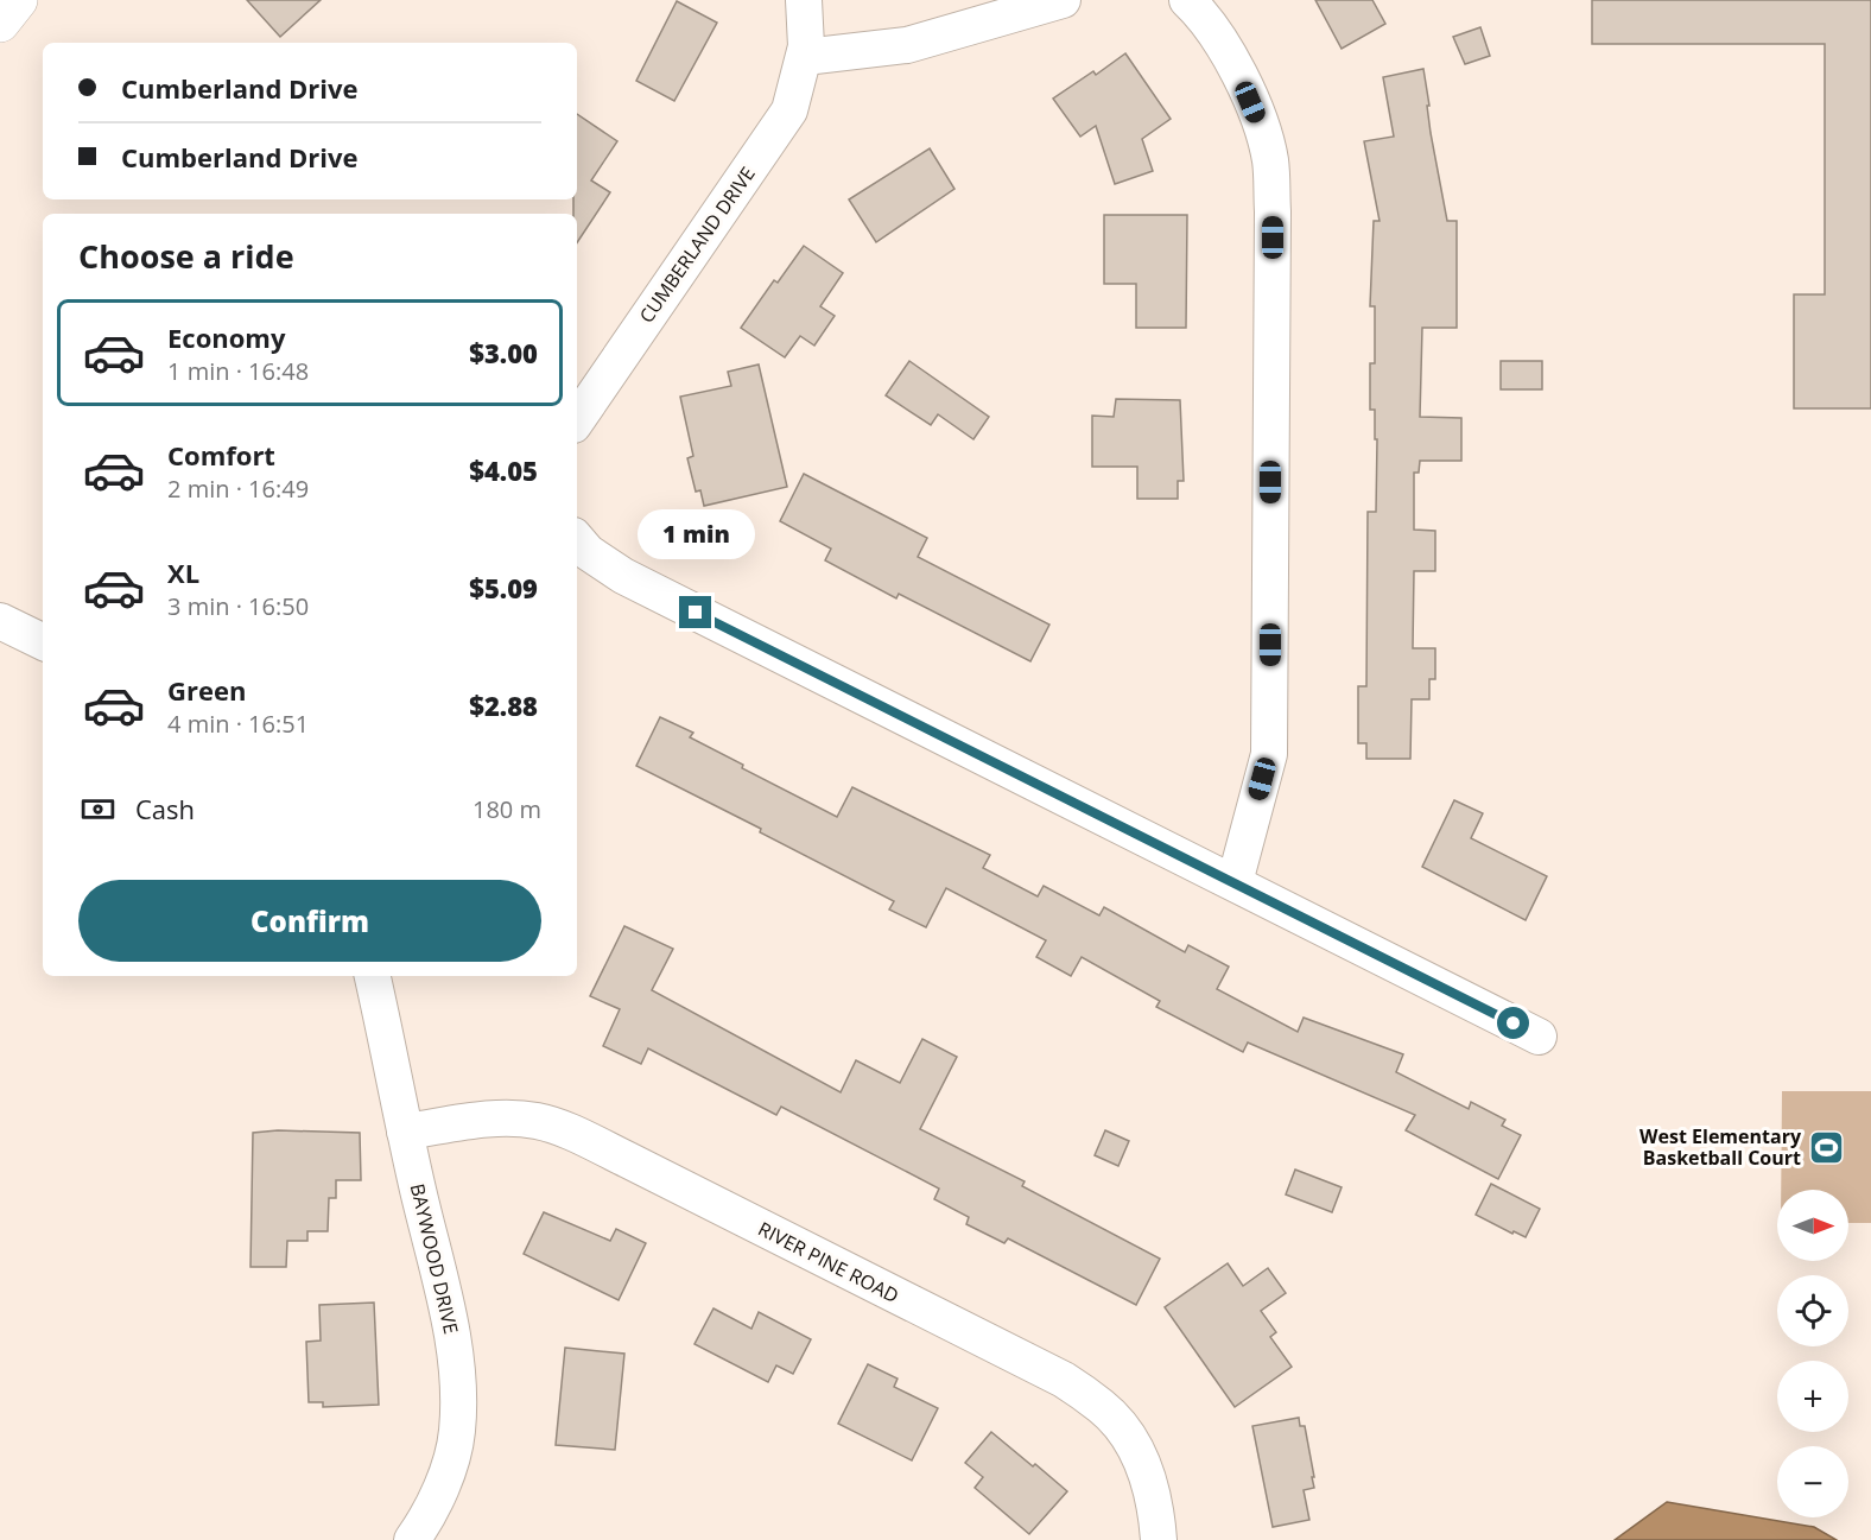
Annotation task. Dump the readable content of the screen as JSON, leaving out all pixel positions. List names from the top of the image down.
{
  "streets": {
    "street": ["CUMBERLAND DRIVE", "BAYWOOD DRIVE", "RIVER PINE ROAD"]
  },
  "crossings": [
    ["BAYWOOD DRIVE", "RIVER PINE ROAD"]
  ],
  "places": {
    "sports": ["West Elementary Basketball Court"]
  },
  "north": "right",
  "page": {
    "banner": ["Cumberland Drive", "Cumberland Drive"],
    "heading": "Choose a ride",
    "list": [
      {
        "name": "Economy",
        "note": "1 min · 16:48",
        "value": "$3.00"
      },
      {
        "name": "Comfort",
        "note": "2 min · 16:49",
        "value": "$4.05"
      },
      {
        "name": "XL",
        "note": "3 min · 16:50",
        "value": "$5.09"
      },
      {
        "name": "Green",
        "note": "4 min · 16:51",
        "value": "$2.88"
      }
    ],
    "bubble": "1 min",
    "pay": ["Cash", "180 m"],
    "buttons": "Confirm",
    "map_buttons": ["+", "−"]
  }
}
